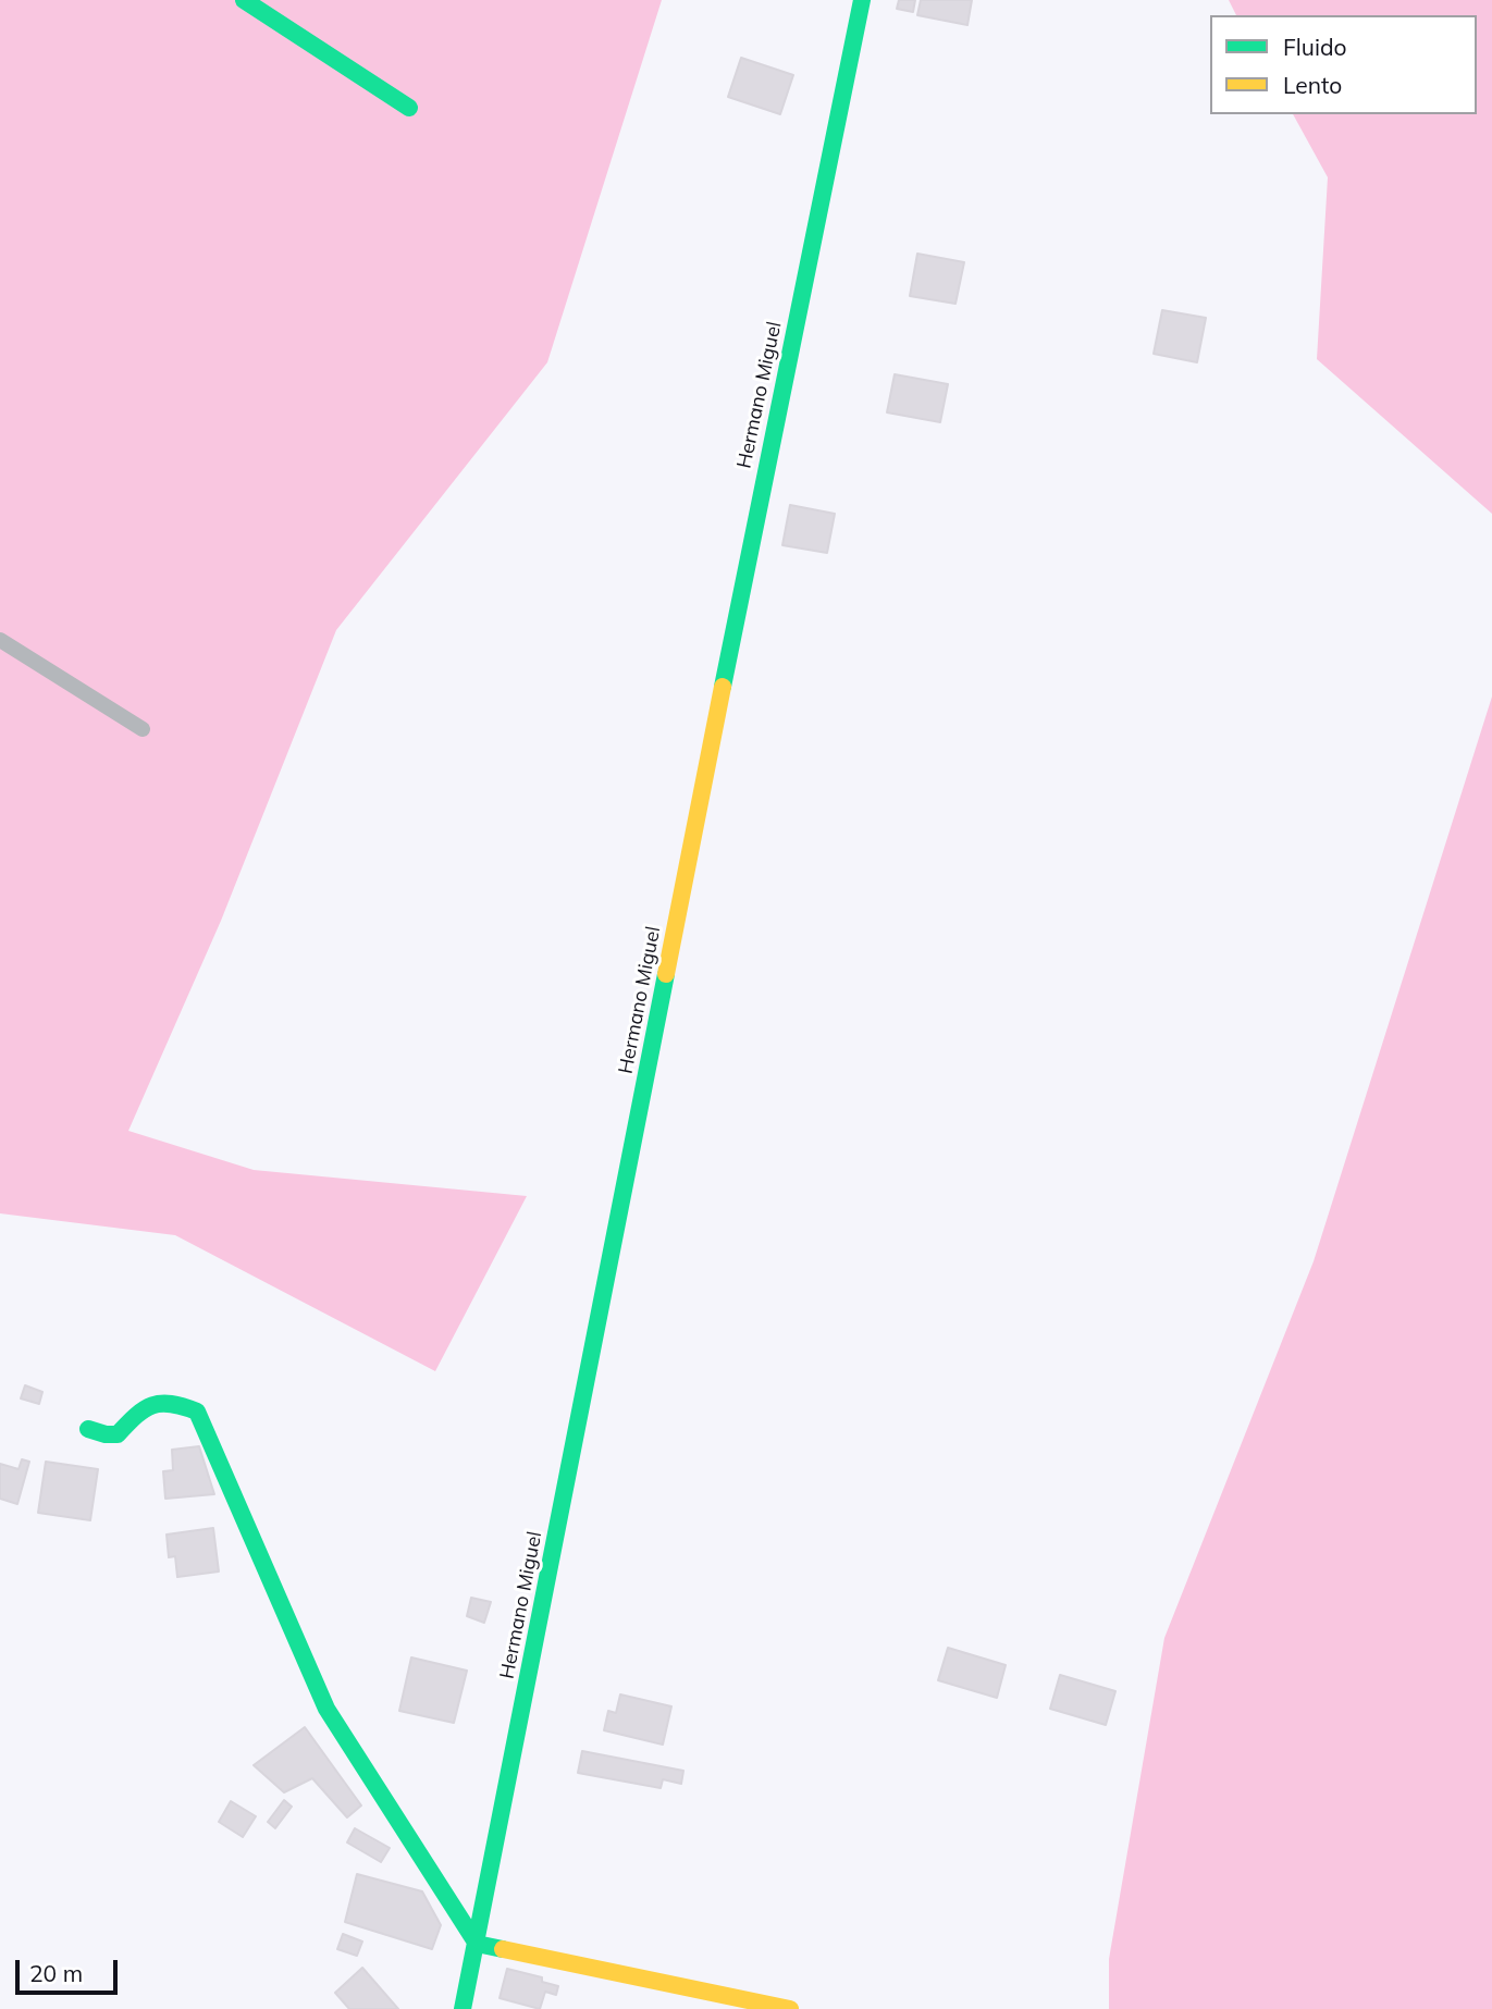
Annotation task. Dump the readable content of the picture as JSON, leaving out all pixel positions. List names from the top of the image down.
{
  "streets": {
    "street": ["Hermano Miguel"]
  },
  "legend": ["Fluido", "Lento"],
  "scale_bar": "20 m"
}
